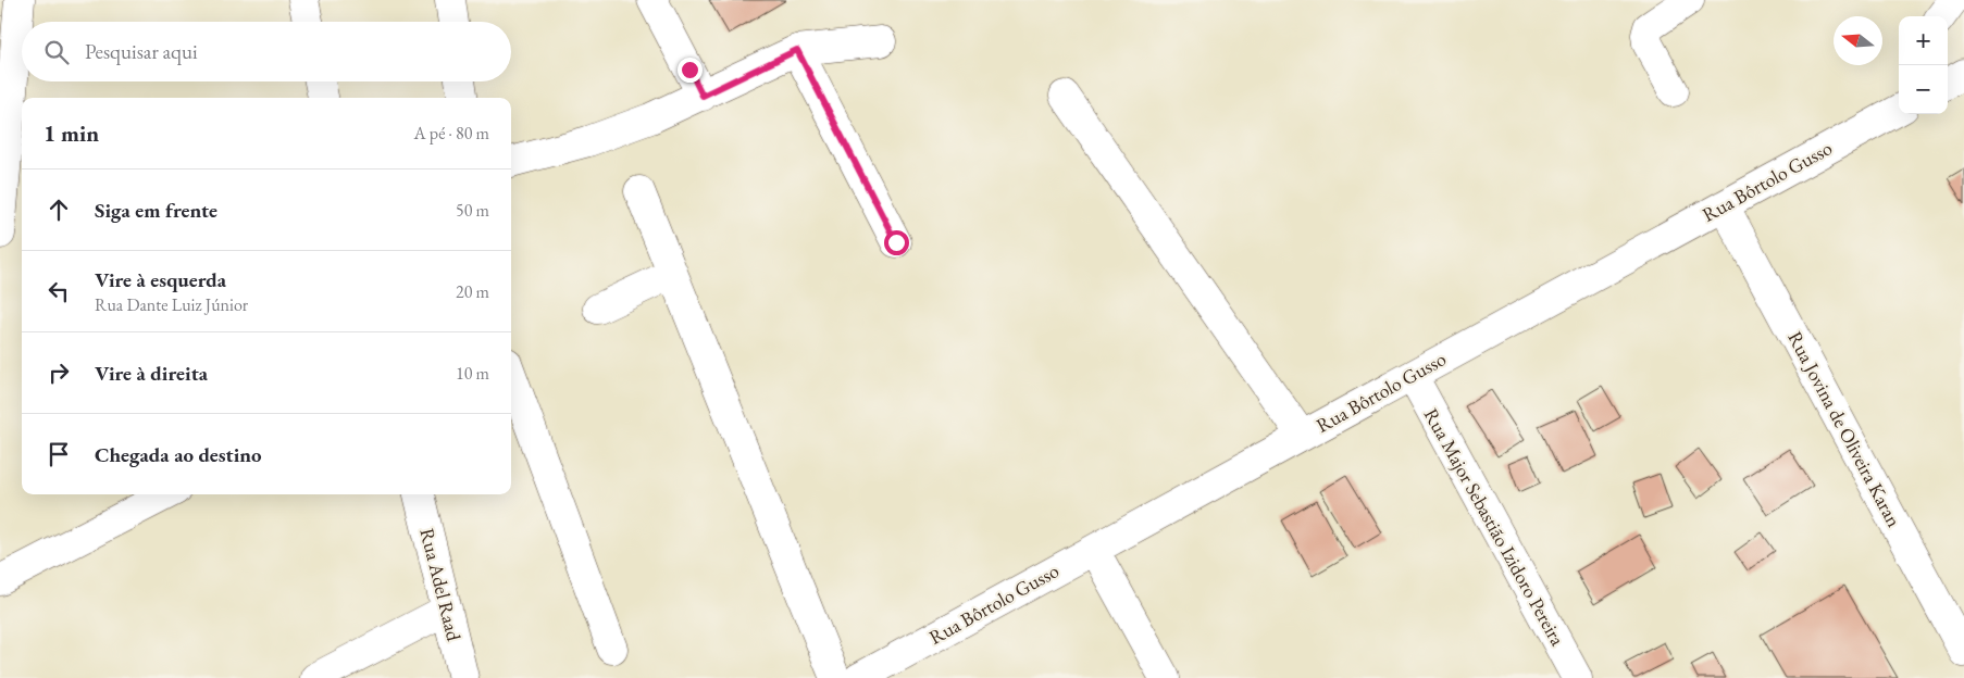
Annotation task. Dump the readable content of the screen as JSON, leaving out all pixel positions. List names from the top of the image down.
{
  "streets": {
    "street": [
      "Rua Bôrtolo Gusso",
      "Rua Jovina de Oliveira Karan",
      "Rua Major Sebastião Izidoro Pereira",
      "Rua Adel Raad"
    ]
  },
  "crossings": [
    ["Rua Bôrtolo Gusso", "Rua Jovina de Oliveira Karan"],
    ["Rua Bôrtolo Gusso", "Rua Major Sebastião Izidoro Pereira"]
  ],
  "north": "left",
  "page": {
    "map_buttons": ["+", "−"],
    "search": "Pesquisar aqui",
    "heading": ["1 min", "A pé · 80 m"],
    "list": [
      ["Siga em frente", "50 m"],
      ["Vire à esquerda", "Rua Dante Luiz Júnior", "20 m"],
      ["Vire à direita", "10 m"],
      "Chegada ao destino"
    ]
  }
}
